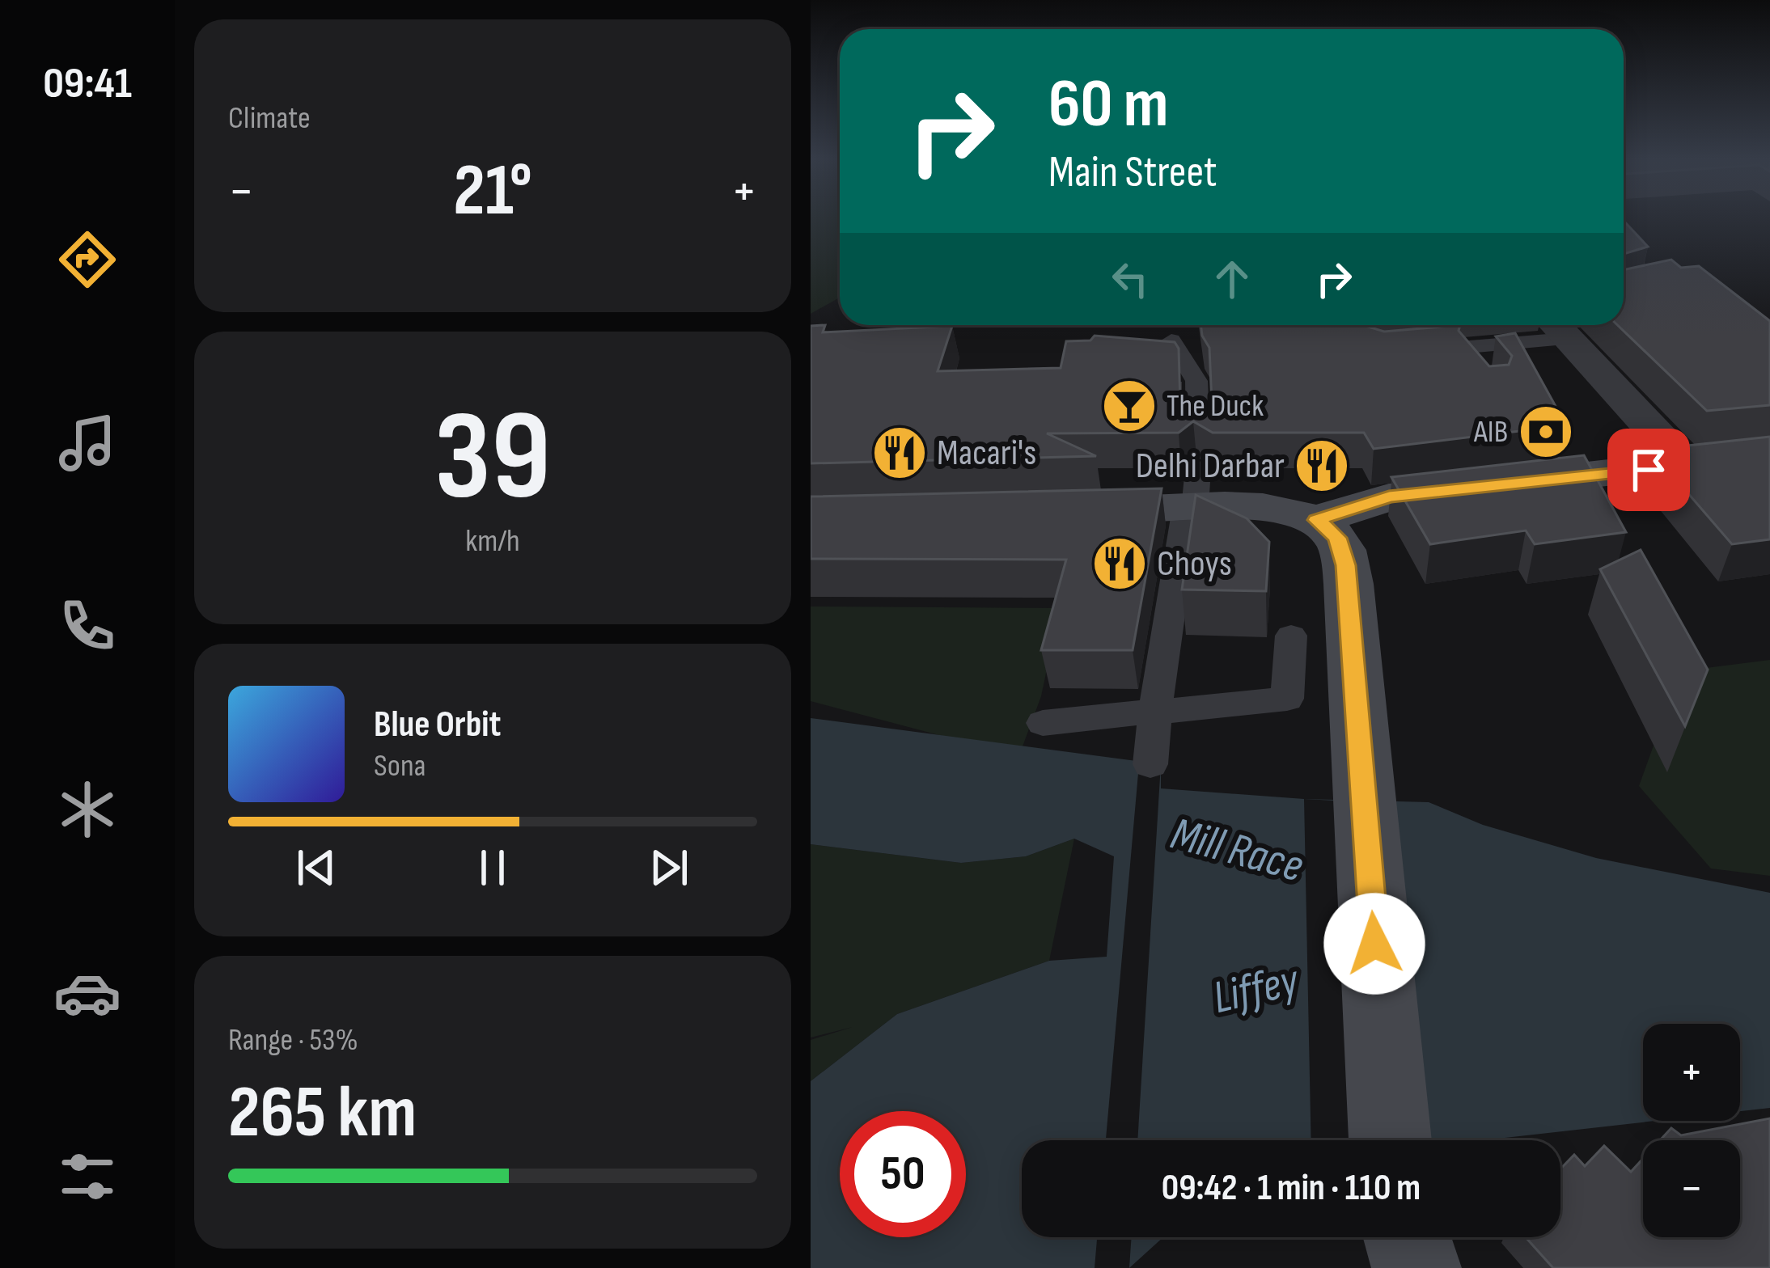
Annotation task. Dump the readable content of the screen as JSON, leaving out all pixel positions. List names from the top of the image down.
{
  "water": ["Mill Race", "Liffey"],
  "places": {
    "bar": ["The Duck"],
    "bank": ["AIB"],
    "restaurant": ["Macari's", "Delhi Darbar", "Choys"]
  },
  "page": {
    "tabs": "09:41",
    "tile": [
      "Climate",
      ["39", "km/h"],
      ["Range · 53%", "265 km"]
    ],
    "turn": ["60 m", "Main Street"],
    "heat": ["−", "21°", "+"],
    "song": ["Blue Orbit", "Sona"],
    "map_buttons": ["+", "−"],
    "limit": "50",
    "trip": "09:42 · 1 min · 110 m"
  }
}
